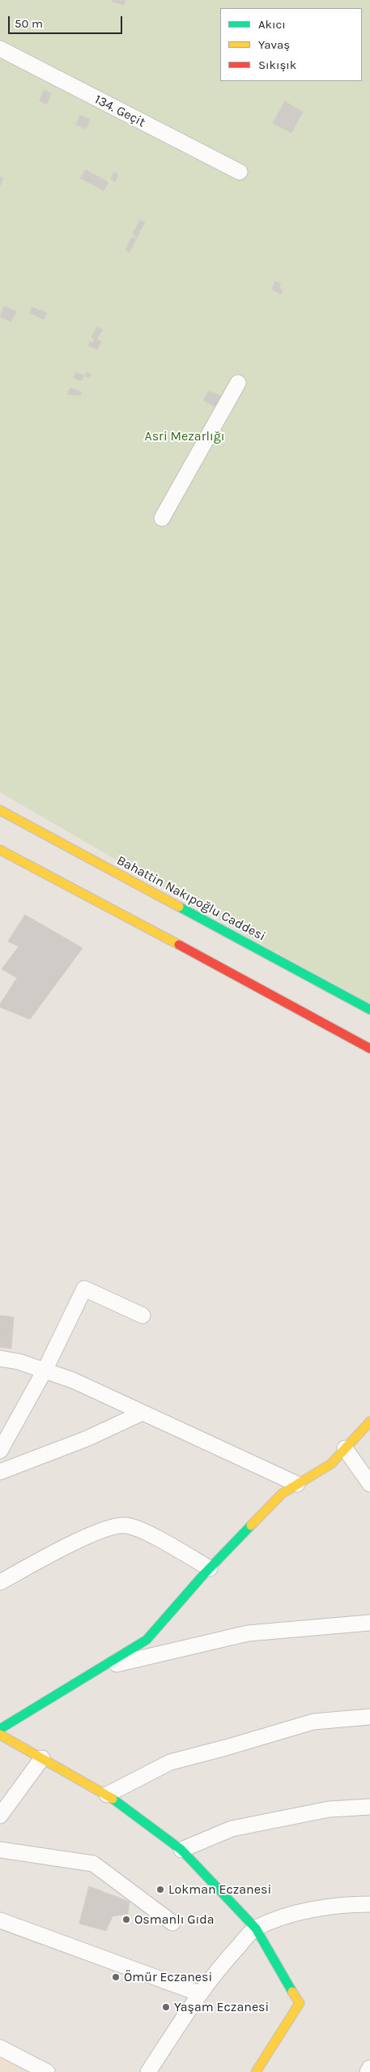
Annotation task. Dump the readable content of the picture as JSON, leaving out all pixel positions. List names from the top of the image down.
{
  "streets": {
    "street": ["134. Geçit", "Bahattin Nakıpoğlu Caddesi"]
  },
  "parks": ["Asri Mezarlığı"],
  "places": [
    "Lokman Eczanesi",
    "Osmanlı Gıda",
    "Ömür Eczanesi",
    "Yaşam Eczanesi"
  ],
  "legend": ["Akıcı", "Yavaş", "Sıkışık"],
  "scale_bar": "50 m"
}
